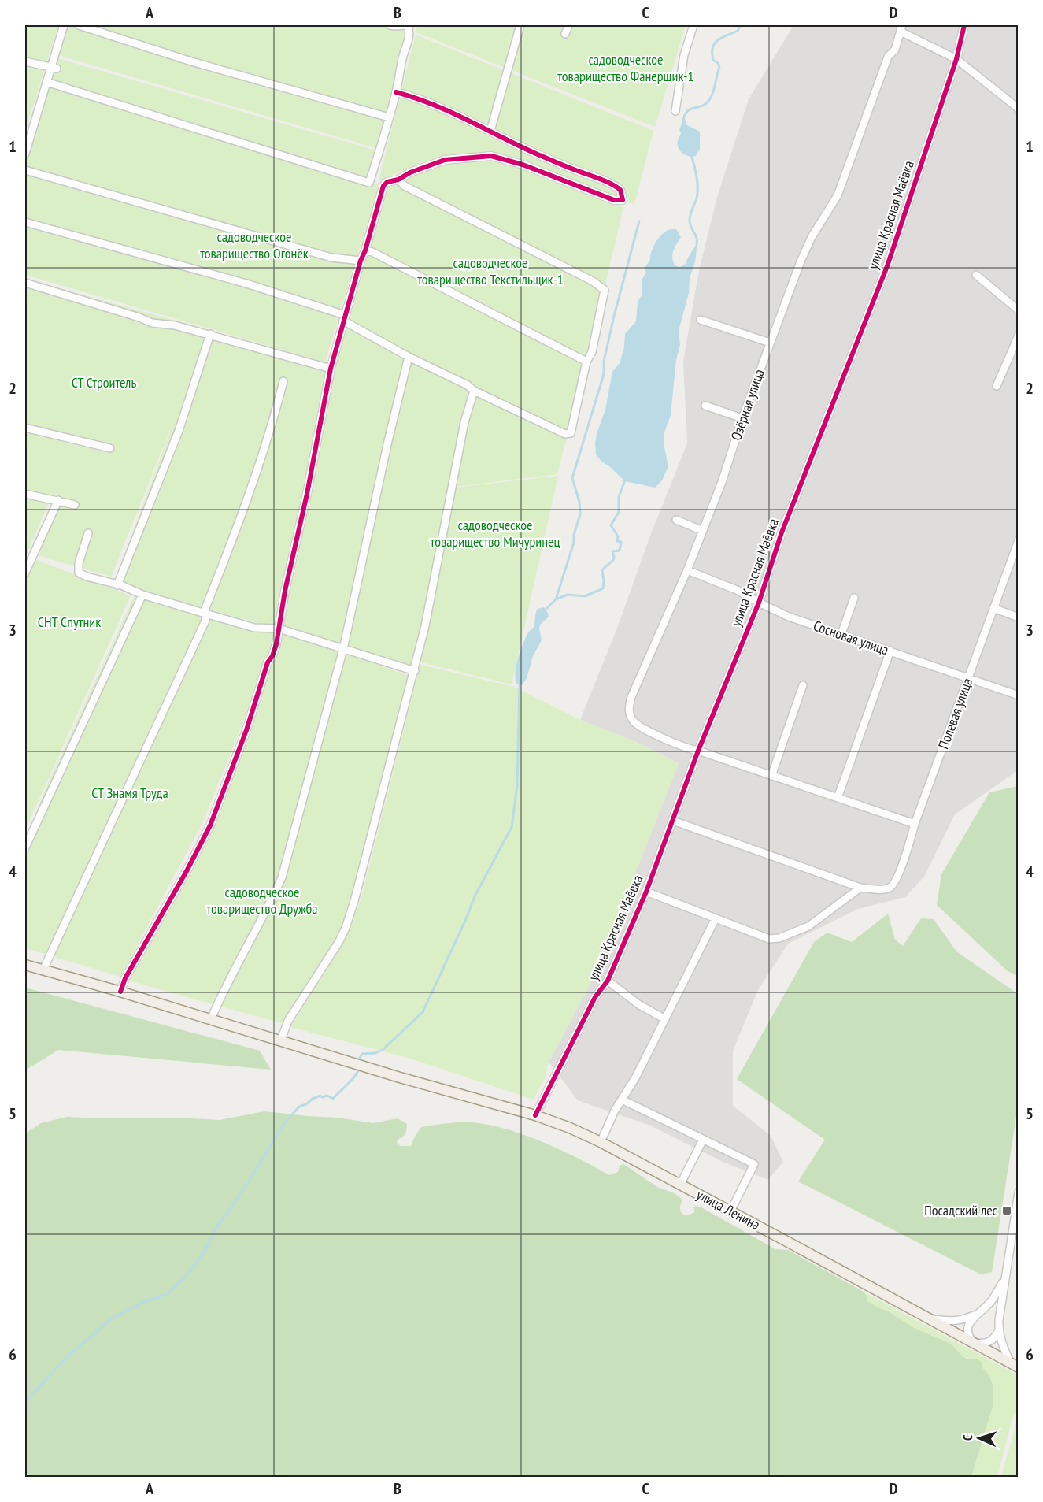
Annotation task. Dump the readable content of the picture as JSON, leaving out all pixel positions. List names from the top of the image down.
{
  "streets": {
    "main road": ["улица Ленина"],
    "street": [
      "улица Красная Маёвка",
      "Озёрная улица",
      "Сосновая улица",
      "Полевая улица"
    ]
  },
  "crossings": [
    ["улица Красная Маёвка", "Озёрная улица"],
    ["улица Красная Маёвка", "Сосновая улица"],
    ["улица Красная Маёвка", "Полевая улица"],
    ["улица Красная Маёвка", "улица Ленина"],
    ["Озёрная улица", "Сосновая улица"],
    ["Сосновая улица", "Полевая улица"]
  ],
  "parks": [
    "садоводческое товарищество Фанерщик-1",
    "садоводческое товарищество Огонёк",
    "садоводческое товарищество Текстильщик-1",
    "СТ Строитель",
    "садоводческое товарищество Мичуринец",
    "СНТ Спутник",
    "СТ Знамя Труда",
    "садоводческое товарищество Дружба"
  ],
  "places": {
    "transit": ["Посадский лес"]
  },
  "north": "left",
  "grid": {
    "columns": [
      "A",
      "B",
      "C",
      "D"
    ],
    "rows": [
      "1",
      "2",
      "3",
      "4",
      "5",
      "6"
    ]
  }
}
